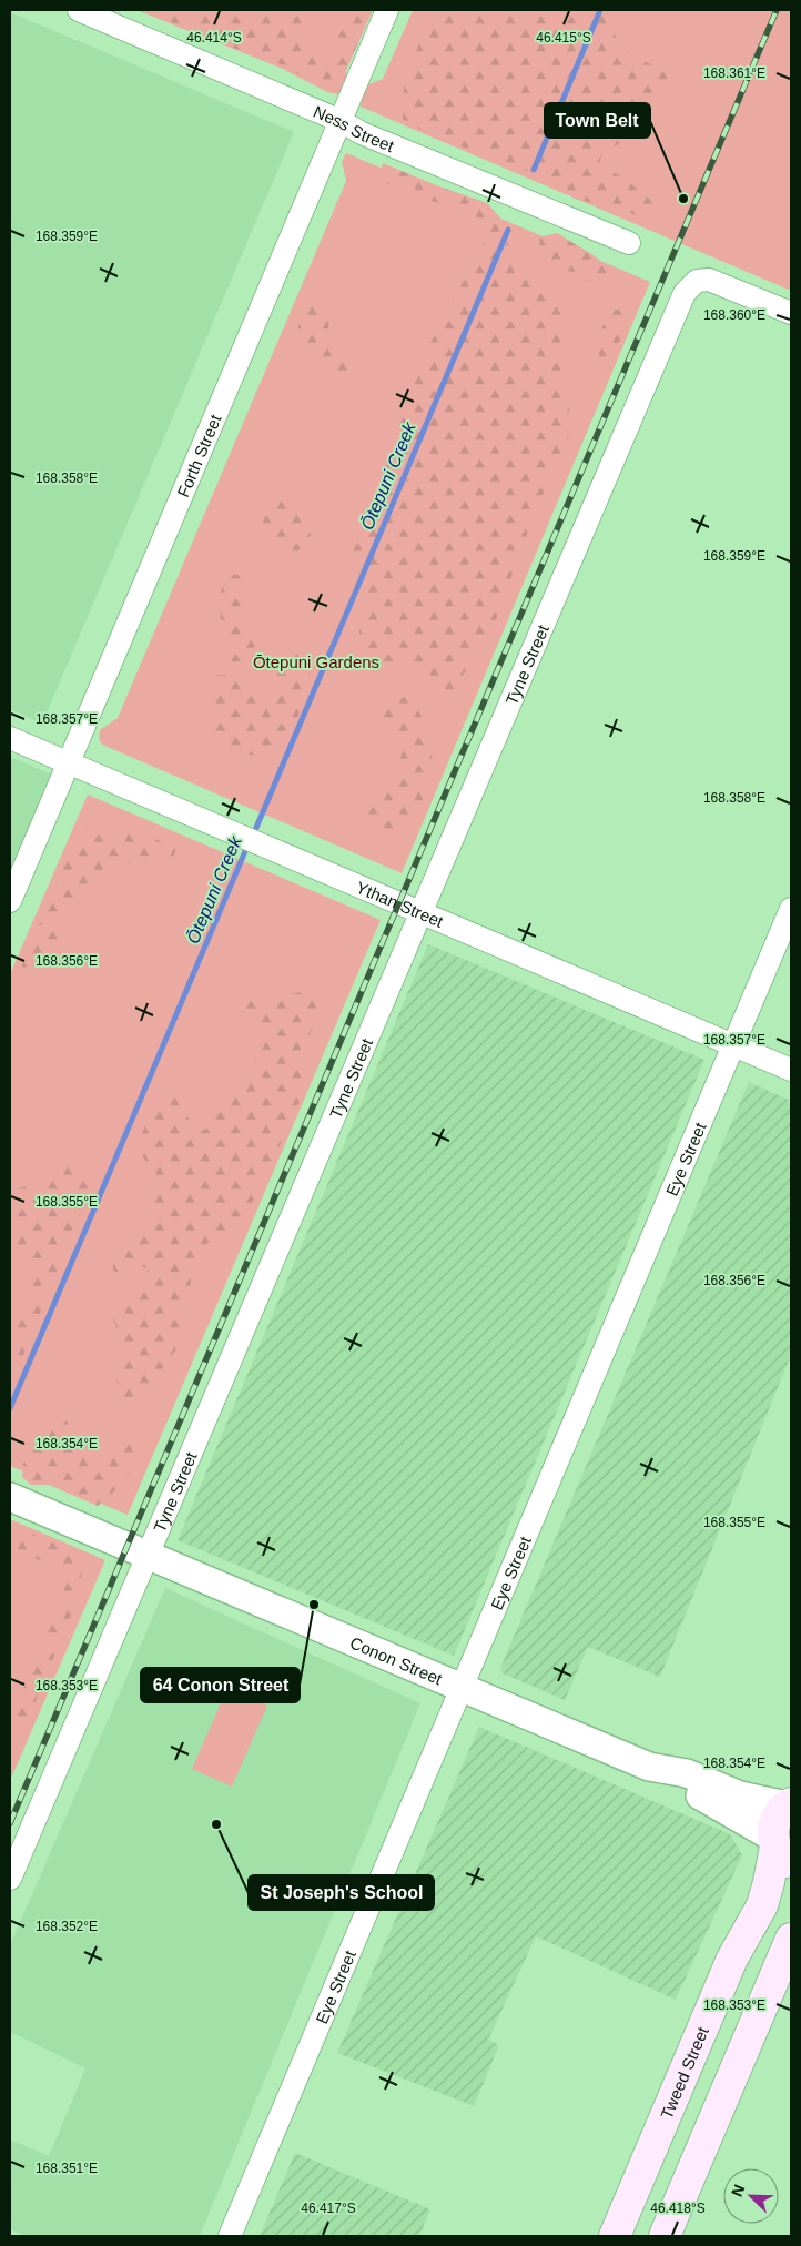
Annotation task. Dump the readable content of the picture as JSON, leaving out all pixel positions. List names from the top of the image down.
{
  "streets": {
    "main road": ["Conon Street", "Tweed Street"],
    "street": [
      "Ness Street",
      "Forth Street",
      "Tyne Street",
      "Ythan Street",
      "Eye Street"
    ]
  },
  "crossings": [
    ["Ness Street", "Forth Street"],
    ["Forth Street", "Ythan Street"],
    ["Tyne Street", "Ythan Street"],
    ["Tyne Street", "Conon Street"],
    ["Ythan Street", "Eye Street"],
    ["Eye Street", "Conon Street"],
    ["Conon Street", "Tweed Street"]
  ],
  "water": ["Ōtepuni Creek"],
  "parks": ["Ōtepuni Gardens"],
  "places": ["Town Belt", "64 Conon Street", "St Joseph's School"],
  "north": "top left",
  "coordinates": [
    "46.414°S",
    "46.415°S",
    "168.361°E",
    "168.359°E",
    "168.360°E",
    "168.358°E",
    "168.357°E",
    "168.356°E",
    "168.355°E",
    "168.354°E",
    "168.353°E",
    "168.352°E",
    "168.351°E",
    "46.417°S",
    "46.418°S"
  ]
}
